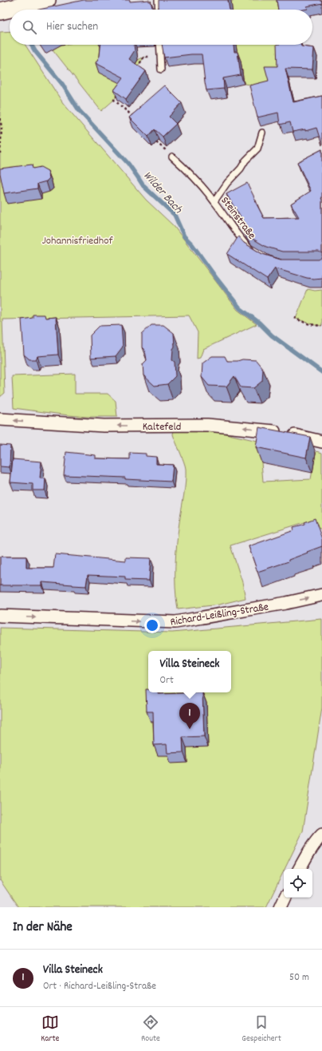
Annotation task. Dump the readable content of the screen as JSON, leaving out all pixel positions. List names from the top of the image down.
{
  "streets": {
    "street": ["Kaltefeld", "Richard-Leißling-Straße"],
    "lane": ["Steinstraße"]
  },
  "one_way": ["Kaltefeld", "Richard-Leißling-Straße"],
  "water": ["Wilder Bach"],
  "parks": ["Johannisfriedhof"],
  "page": {
    "search": "Hier suchen",
    "popup": ["Villa Steineck", "Ort"],
    "pins": "1",
    "heading": "In der Nähe",
    "list": [
      {
        "mark": "1",
        "name": "Villa Steineck",
        "note": "Ort · Richard-Leißling-Straße",
        "value": "50 m"
      }
    ],
    "nav": ["Karte", "Route", "Gespeichert"]
  }
}
